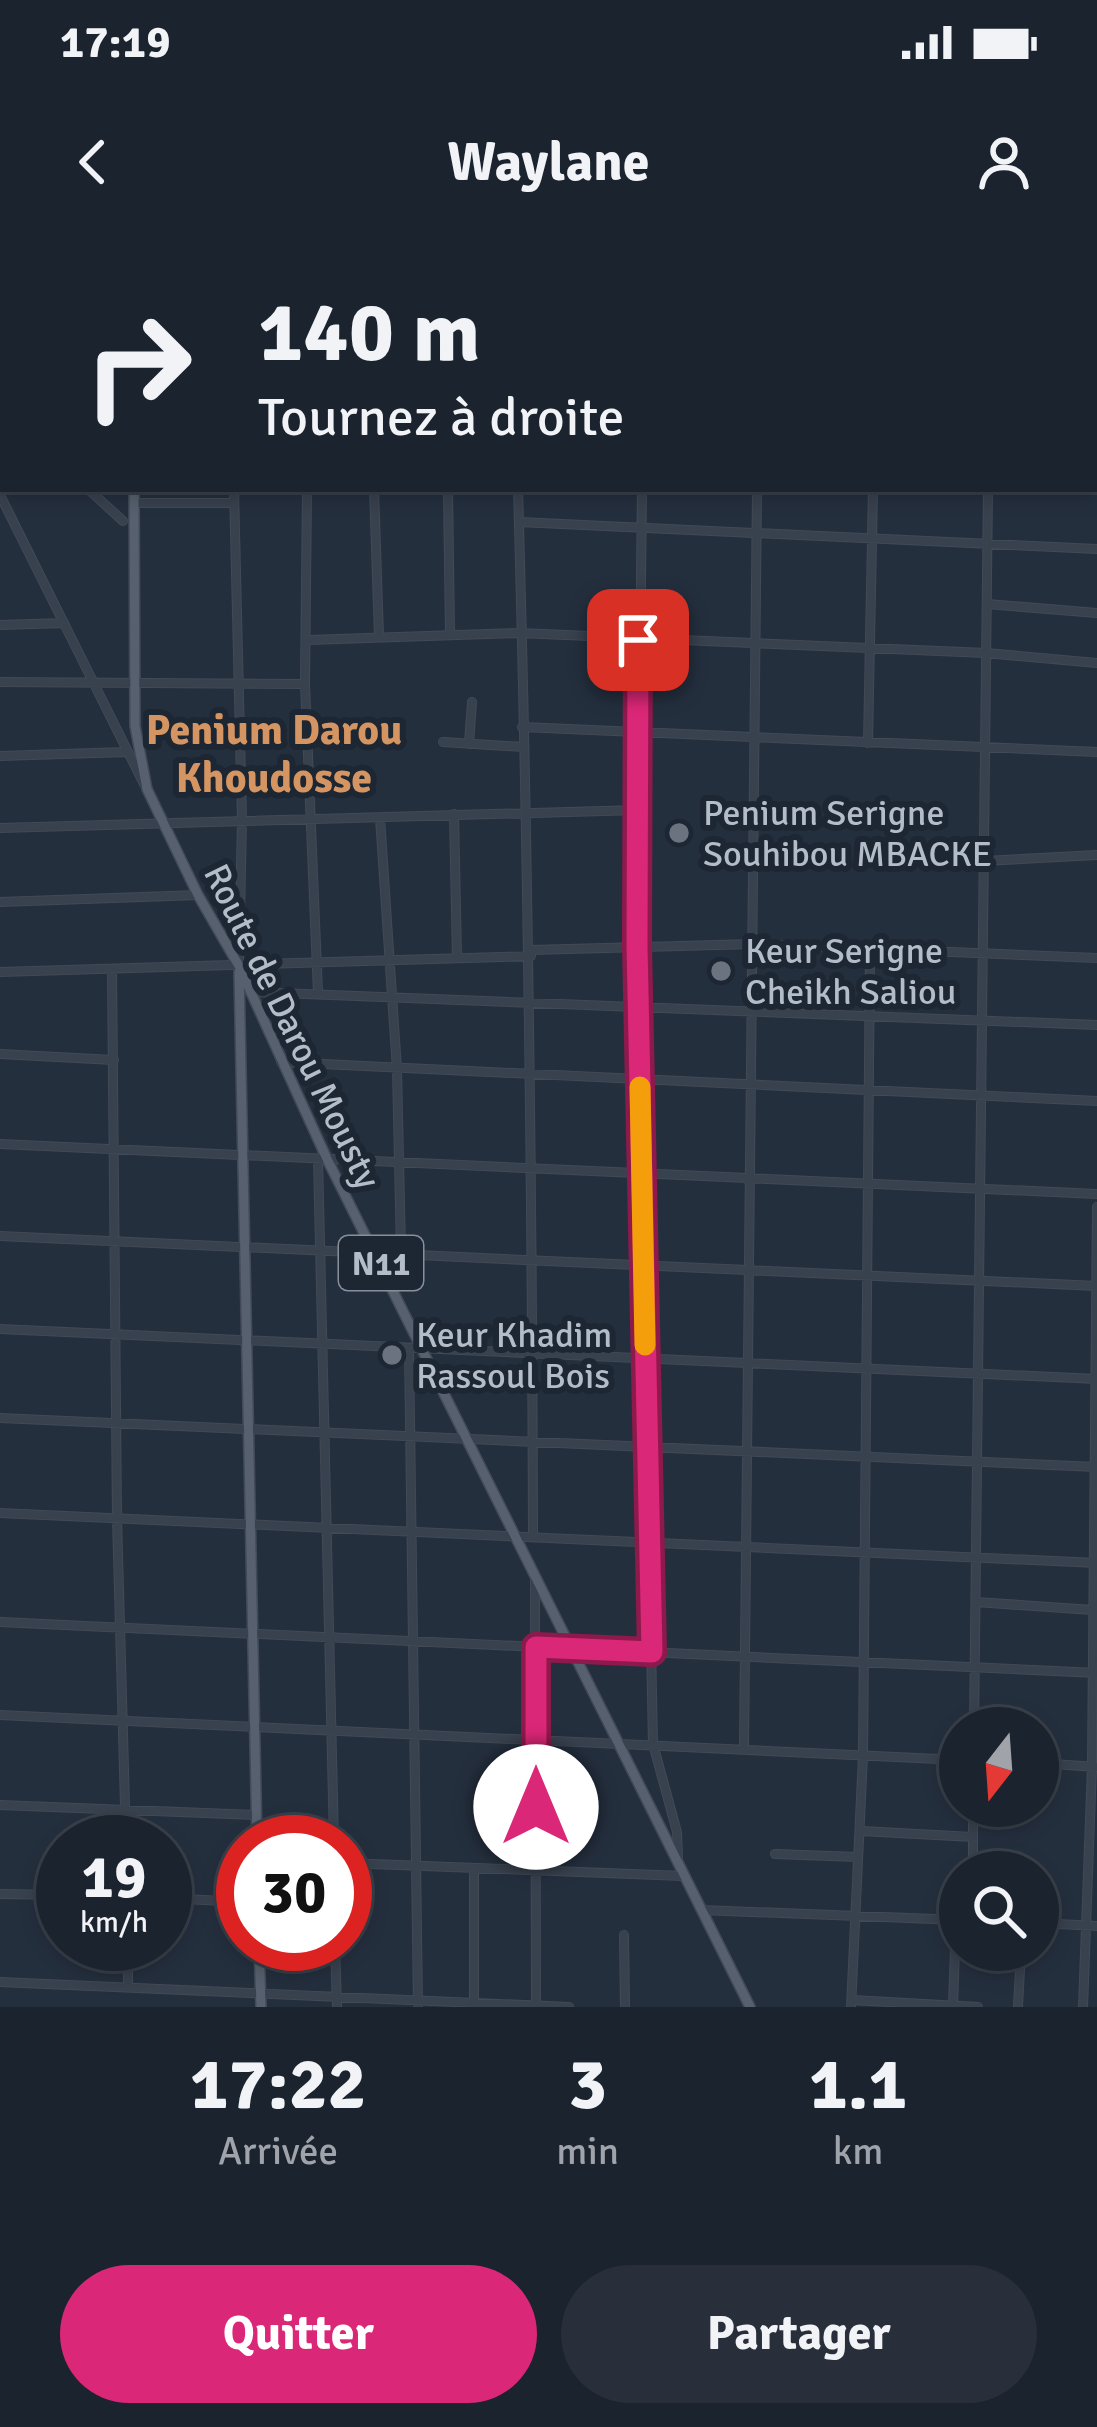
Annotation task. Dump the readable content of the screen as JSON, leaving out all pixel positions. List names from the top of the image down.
{
  "streets": {
    "main road": ["Route de Darou Mousty", "N11"]
  },
  "districts": ["Penium Darou Khoudosse"],
  "places": ["Penium Serigne Souhibou MBACKE", "Keur Serigne Cheikh Saliou", "Keur Khadim Rassoul Bois"],
  "north": "bottom",
  "page": {
    "status": "17:19",
    "header": "Waylane",
    "turn": ["140 m", "Tournez à droite"],
    "speed": "19 km/h",
    "limit": "30",
    "eta": [
      "17:22",
      "Arrivée",
      "3",
      "min",
      "1.1",
      "km"
    ],
    "buttons": ["Quitter", "Partager"]
  }
}
